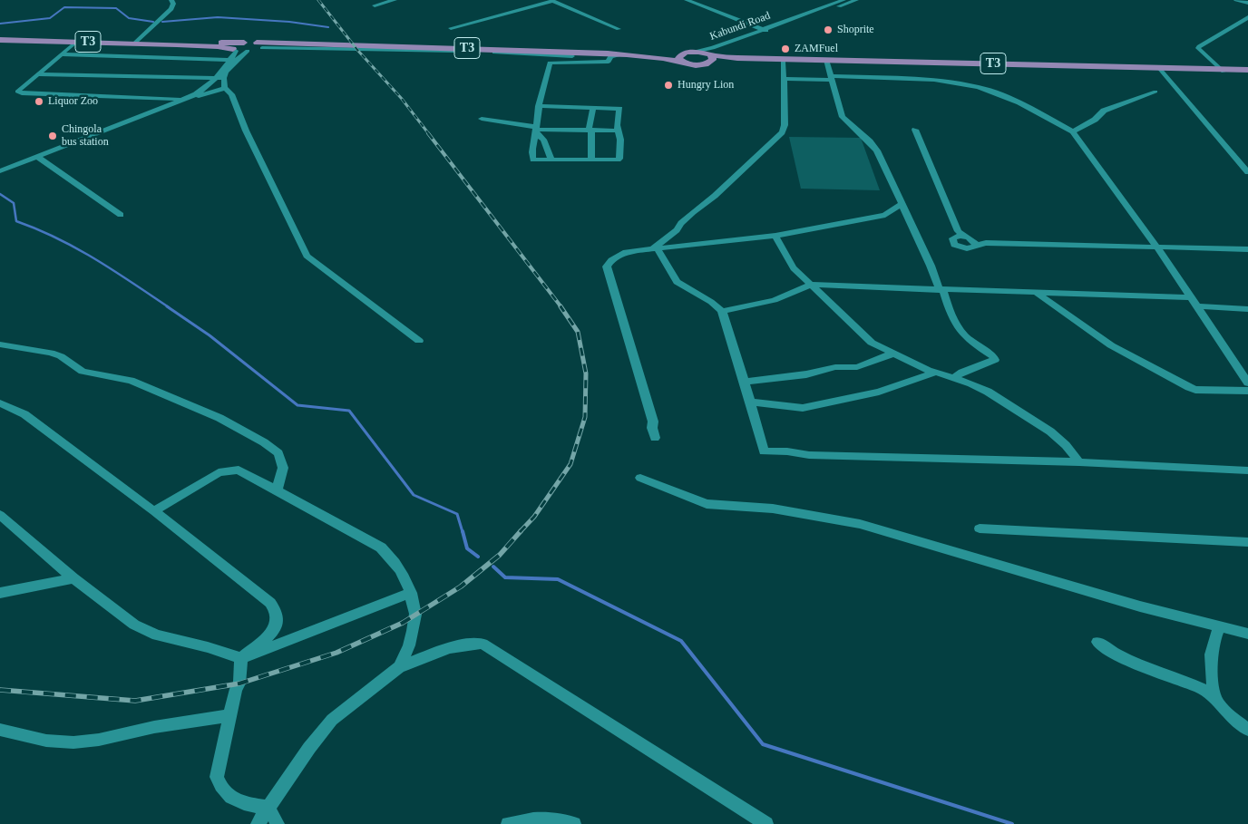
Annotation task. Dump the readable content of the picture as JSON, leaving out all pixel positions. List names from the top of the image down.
{
  "streets": {
    "highway": ["T3"],
    "street": ["Kabundi Road"]
  },
  "crossings": [
    ["Kabundi Road", "T3"]
  ],
  "places": [
    "Shoprite",
    "ZAMFuel",
    "Hungry Lion",
    "Liquor Zoo",
    "Chingola bus station"
  ]
}
